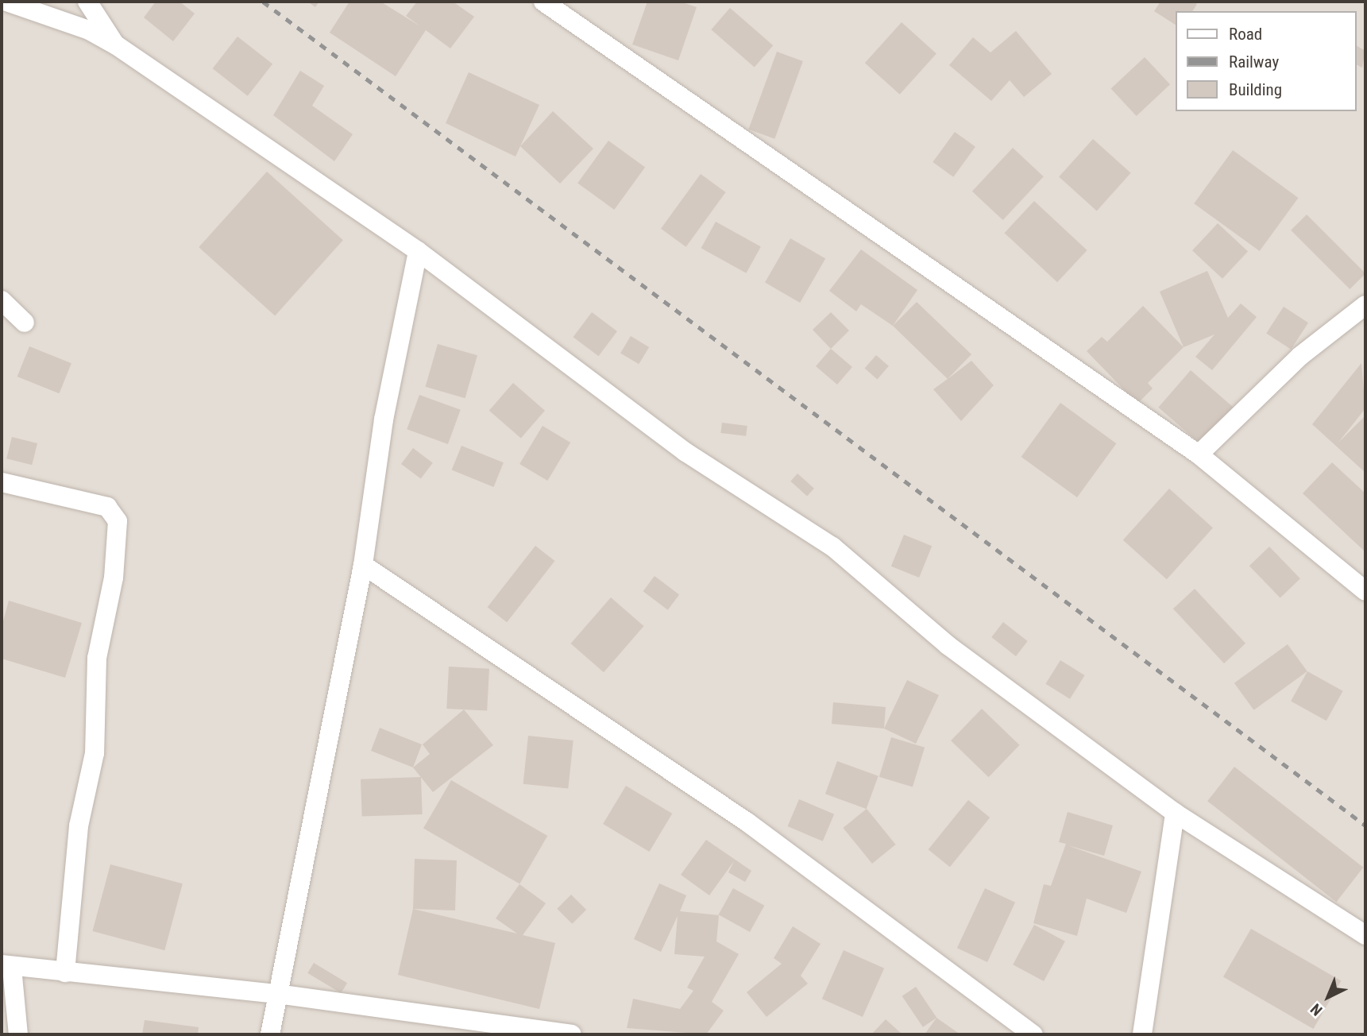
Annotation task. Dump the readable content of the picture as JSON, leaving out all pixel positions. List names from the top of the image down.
{
  "legend": ["Road", "Railway", "Building"],
  "north": "bottom left"
}
